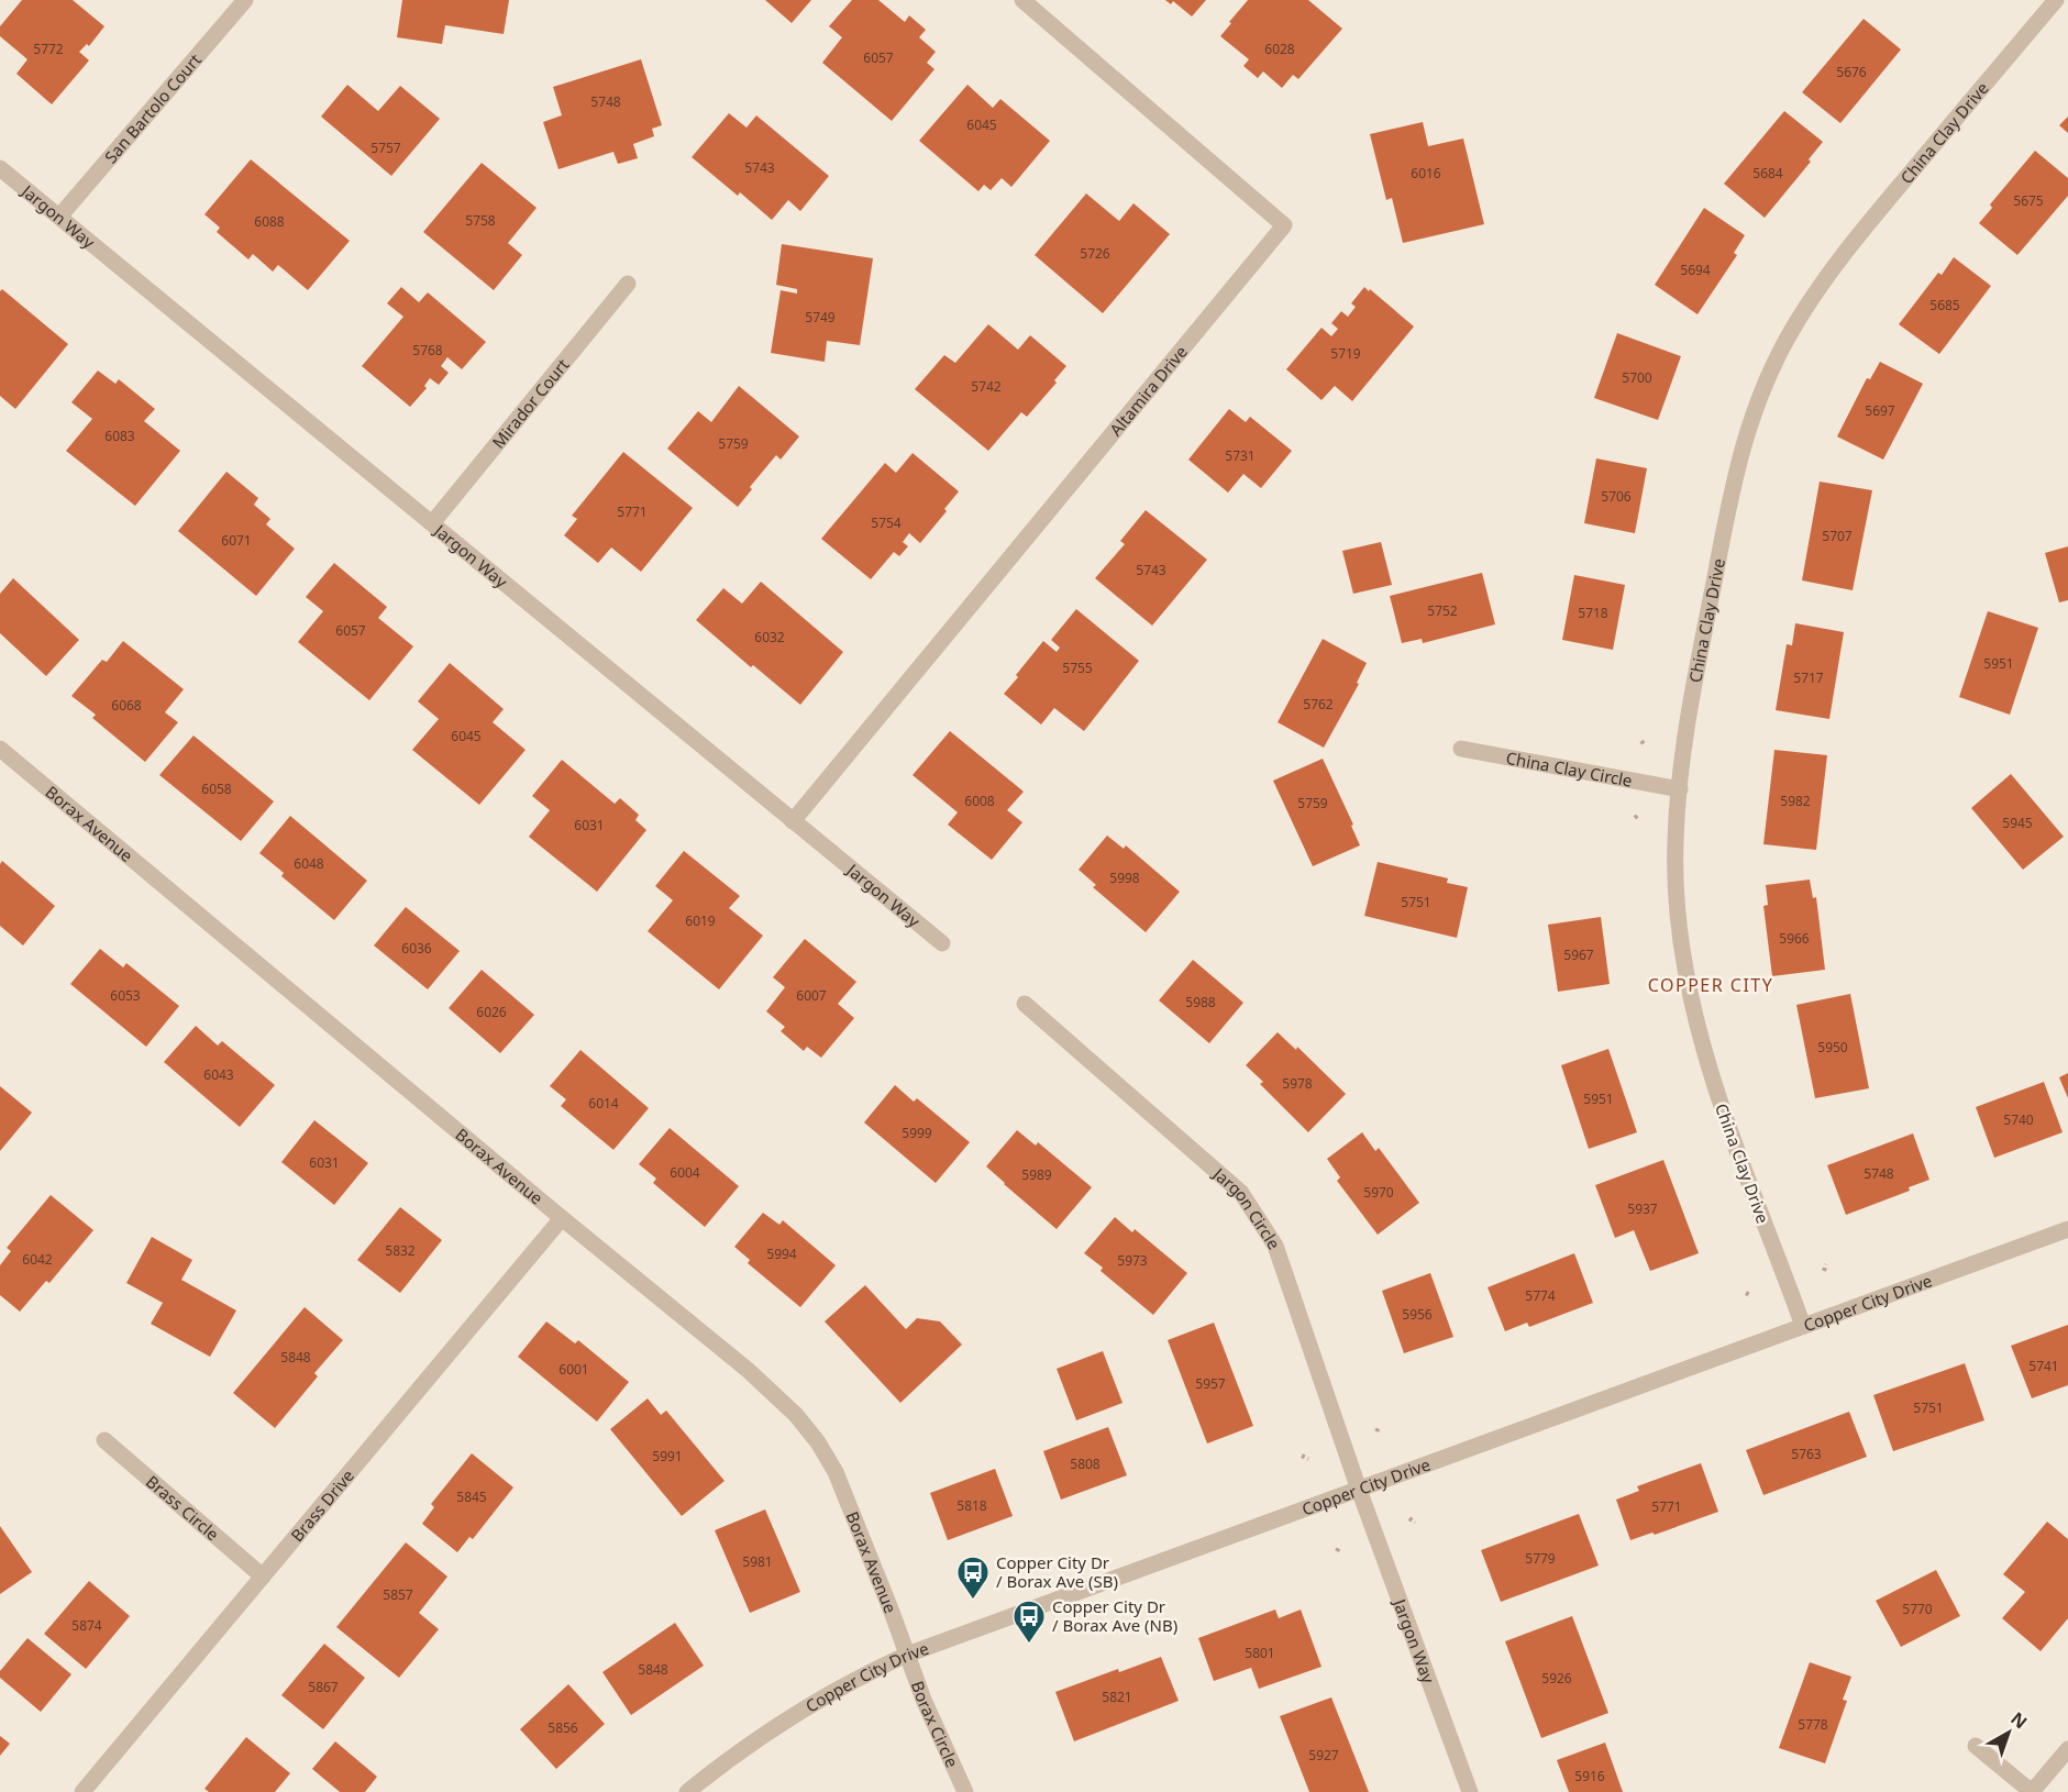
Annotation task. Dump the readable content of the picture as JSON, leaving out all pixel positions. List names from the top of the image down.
{
  "streets": {
    "street": [
      "San Bartolo Court",
      "China Clay Drive",
      "Jargon Way",
      "Altamira Drive",
      "Mirador Court",
      "China Clay Circle",
      "Borax Avenue",
      "Jargon Circle",
      "Copper City Drive",
      "Brass Drive",
      "Brass Circle",
      "Borax Circle"
    ]
  },
  "crossings": [
    ["San Bartolo Court", "Jargon Way"],
    ["China Clay Drive", "China Clay Circle"],
    ["China Clay Drive", "Copper City Drive"],
    ["Jargon Way", "Altamira Drive"],
    ["Jargon Way", "Mirador Court"],
    ["Jargon Way", "Jargon Circle"],
    ["Jargon Way", "Copper City Drive"],
    ["Borax Avenue", "Copper City Drive"],
    ["Borax Avenue", "Brass Drive"],
    ["Borax Avenue", "Borax Circle"],
    ["Jargon Circle", "Copper City Drive"],
    ["Copper City Drive", "Borax Circle"],
    ["Brass Drive", "Brass Circle"]
  ],
  "districts": ["COPPER CITY"],
  "places": {
    "bus stop": ["Copper City Dr / Borax Ave (SB)", "Copper City Dr / Borax Ave (NB)"]
  },
  "house_numbers": [
    "5772",
    "6028",
    "6057",
    "5676",
    "5748",
    "6045",
    "5757",
    "5743",
    "6016",
    "5684",
    "5675",
    "5758",
    "6088",
    "5726",
    "5694",
    "5685",
    "5749",
    "5768",
    "5719",
    "5700",
    "5742",
    "5697",
    "6083",
    "5759",
    "5731",
    "5706",
    "5771",
    "5754",
    "5707",
    "6071",
    "5743",
    "5752",
    "5718",
    "6057",
    "6032",
    "5951",
    "5755",
    "5717",
    "5762",
    "6068",
    "6045",
    "6058",
    "6008",
    "5982",
    "5759",
    "5945",
    "6031",
    "6048",
    "5998",
    "5751",
    "6019",
    "5966",
    "6036",
    "5967",
    "6053",
    "6007",
    "5988",
    "6026",
    "5950",
    "6043",
    "5978",
    "5951",
    "6014",
    "5740",
    "5999",
    "6031",
    "6004",
    "5748",
    "5989",
    "5970",
    "5937",
    "5832",
    "5994",
    "6042",
    "5973",
    "5774",
    "5956",
    "5848",
    "5741",
    "6001",
    "5957",
    "5751",
    "5763",
    "5991",
    "5808",
    "5845",
    "5818",
    "5771",
    "5779",
    "5981",
    "5857",
    "5770",
    "5874",
    "5801",
    "5848",
    "5926",
    "5867",
    "5821",
    "5778",
    "5856",
    "5927",
    "5916"
  ],
  "north": "top right"
}
